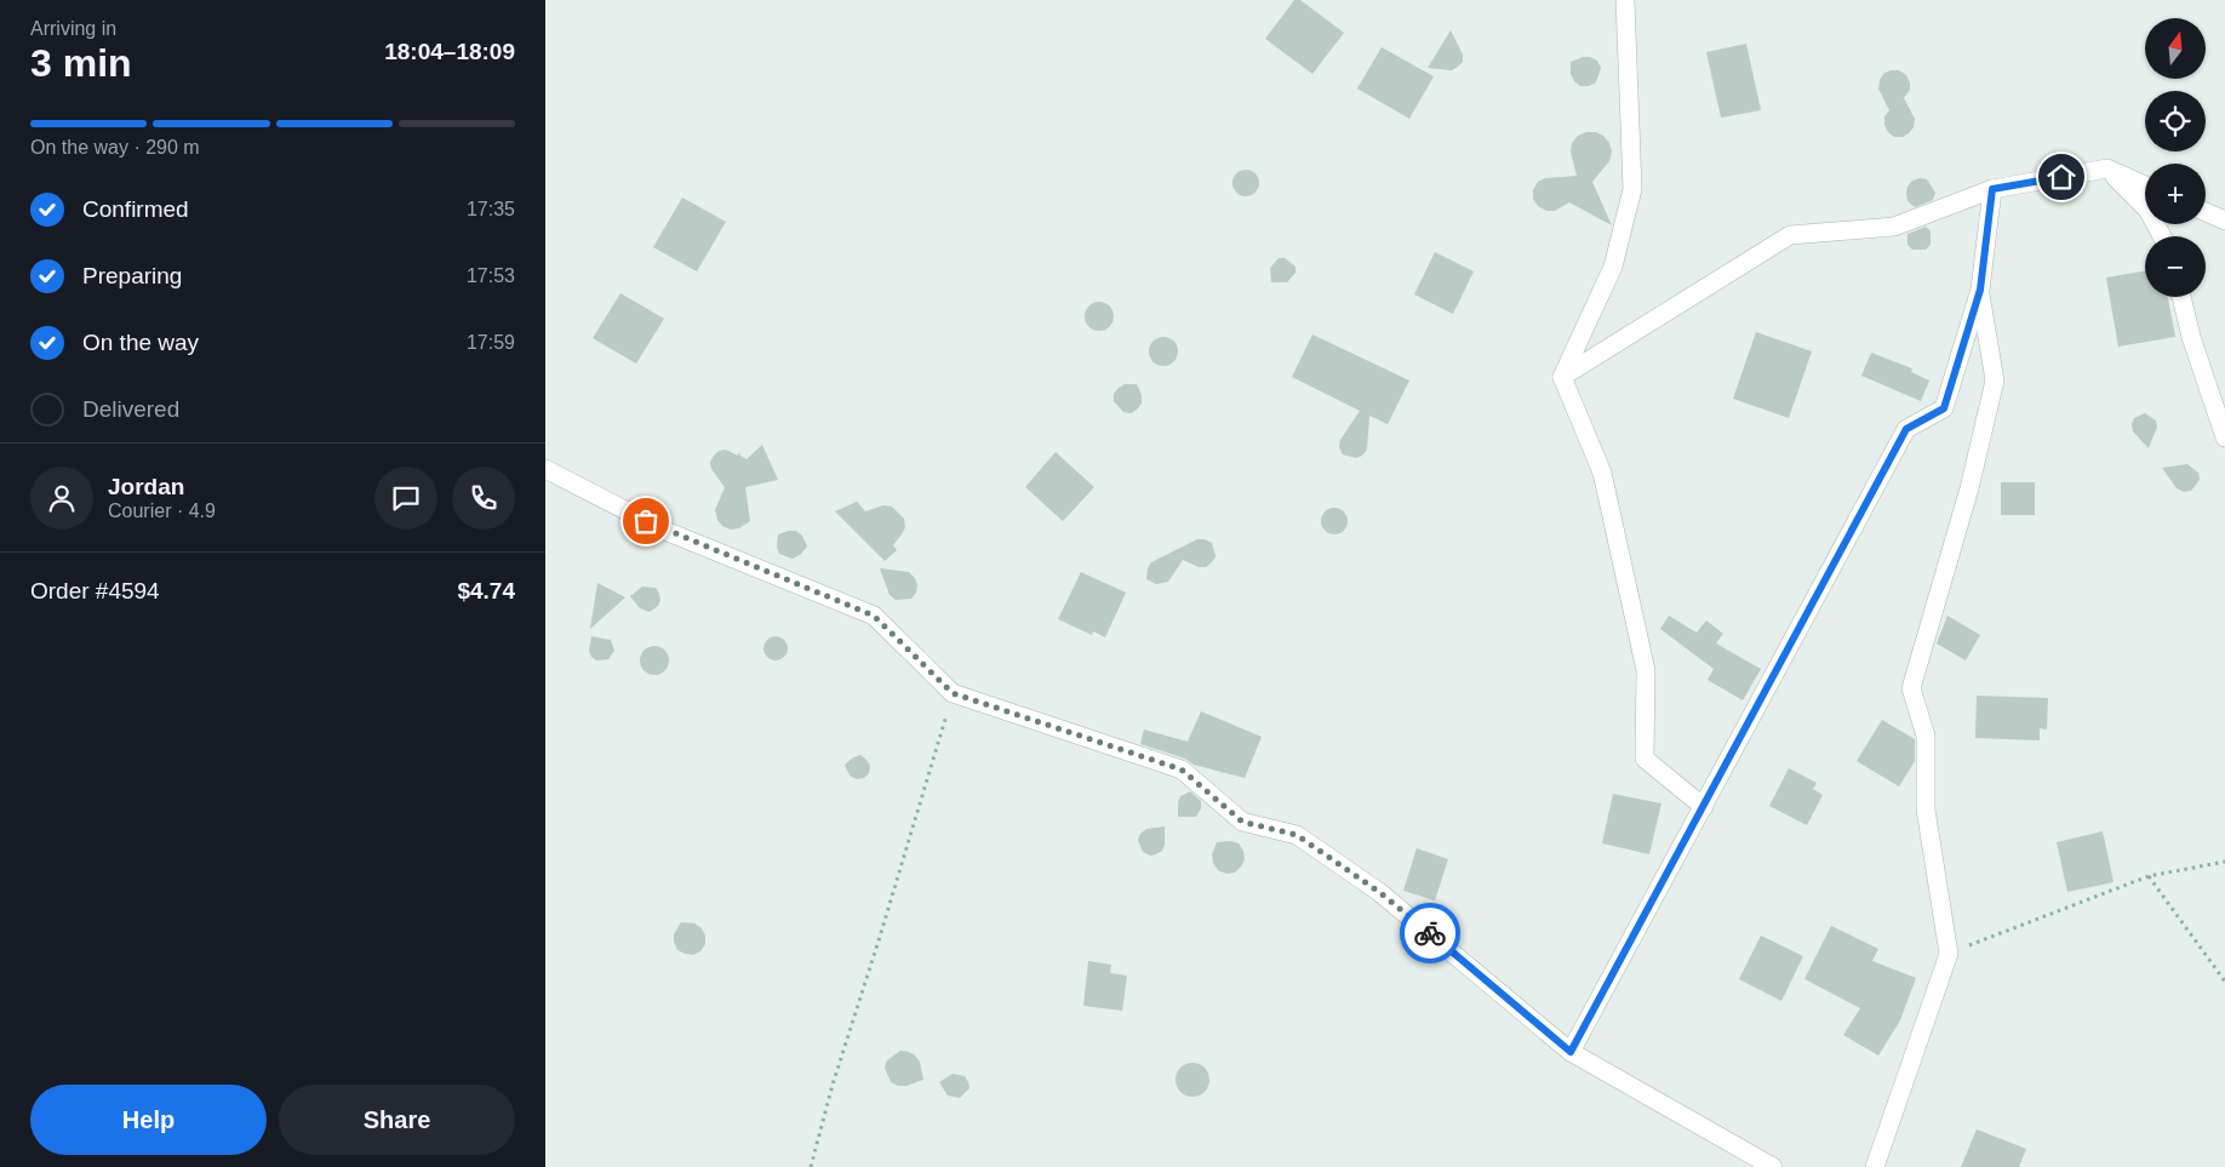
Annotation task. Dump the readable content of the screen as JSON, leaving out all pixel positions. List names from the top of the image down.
{
  "north": "top",
  "page": {
    "heading": ["3 min", "Arriving in", "18:04–18:09"],
    "panel": [
      "Jordan",
      "Courier · 4.9",
      "Order #4594",
      "$4.74"
    ],
    "map_buttons": ["+", "−"],
    "bar": "On the way · 290 m",
    "list": [
      ["Confirmed", "17:35"],
      ["Preparing", "17:53"],
      ["On the way", "17:59"],
      "Delivered"
    ],
    "buttons": ["Help", "Share"]
  }
}
